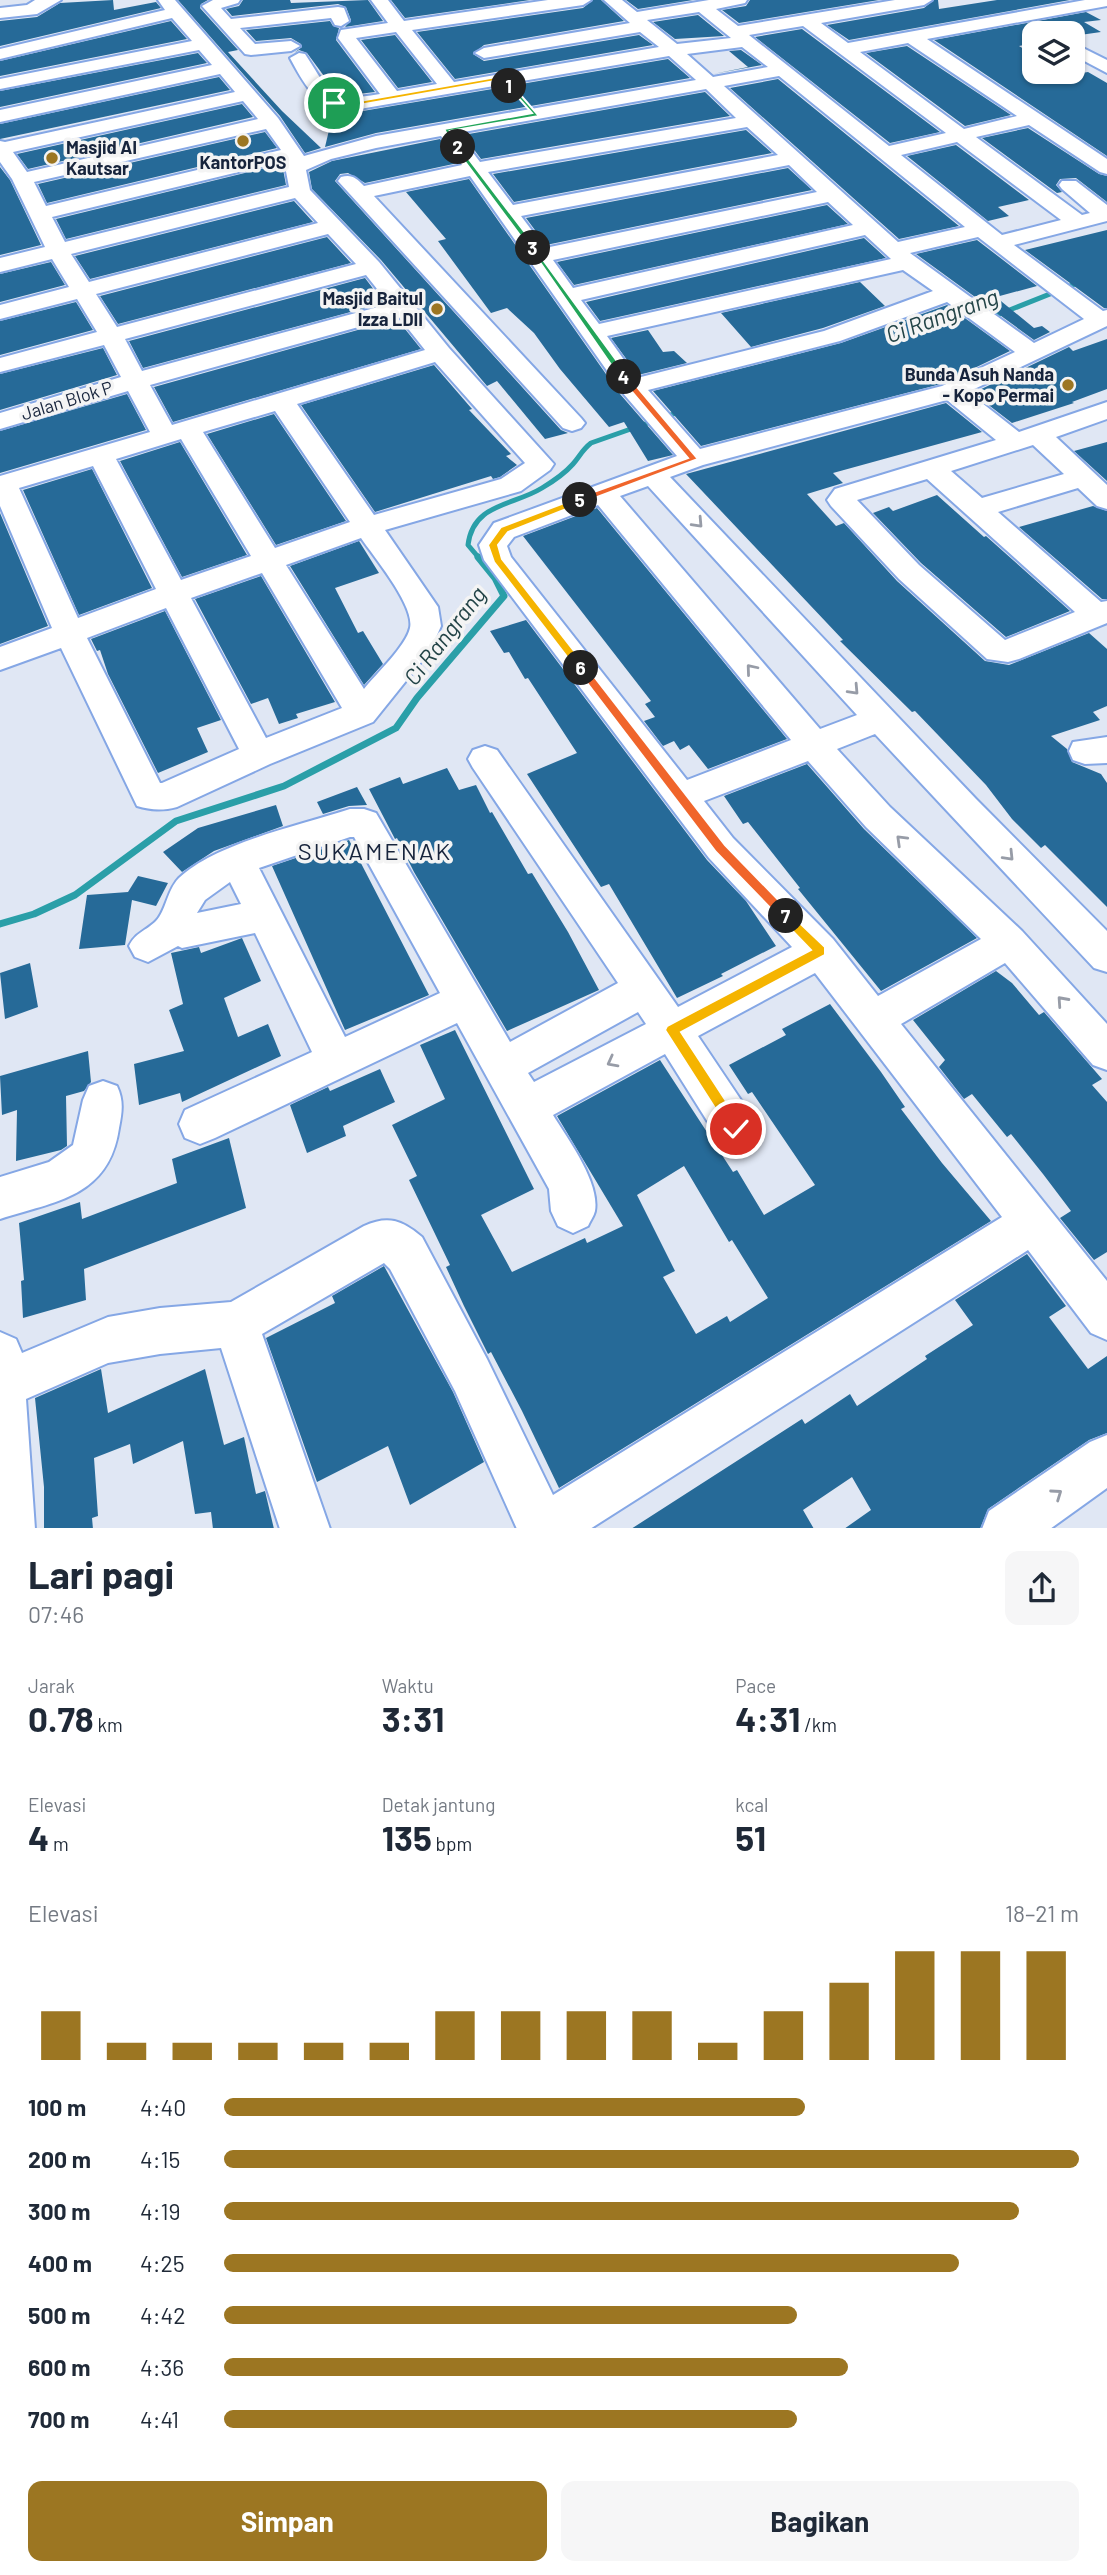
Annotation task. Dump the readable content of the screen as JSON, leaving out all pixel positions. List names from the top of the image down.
{
  "streets": {
    "street": ["Jalan Blok P"]
  },
  "districts": ["SUKAMENAK"],
  "water": ["Ci Rangrang"],
  "places": [
    "KantorPOS",
    "Masjid Al Kautsar",
    "Masjid Baitul Izza LDII",
    "Bunda Asuh Nanda - Kopo Permai"
  ],
  "page": {
    "pins": [
      "1",
      "2",
      "3",
      "4",
      "5",
      "6",
      "7"
    ],
    "heading": ["Lari pagi", "07:46"],
    "stats": [
      ["Jarak", "0.78 km"],
      ["Waktu", "3:31"],
      ["Pace", "4:31 /km"],
      ["Elevasi", "4 m"],
      ["Detak jantung", "135 bpm"],
      ["kcal", "51"]
    ],
    "chart": ["Elevasi", "18–21 m"],
    "list": [
      {
        "name": "100 m",
        "note": "4:40"
      },
      {
        "name": "200 m",
        "note": "4:15"
      },
      {
        "name": "300 m",
        "note": "4:19"
      },
      {
        "name": "400 m",
        "note": "4:25"
      },
      {
        "name": "500 m",
        "note": "4:42"
      },
      {
        "name": "600 m",
        "note": "4:36"
      },
      {
        "name": "700 m",
        "note": "4:41"
      }
    ],
    "buttons": ["Simpan", "Bagikan"]
  }
}
